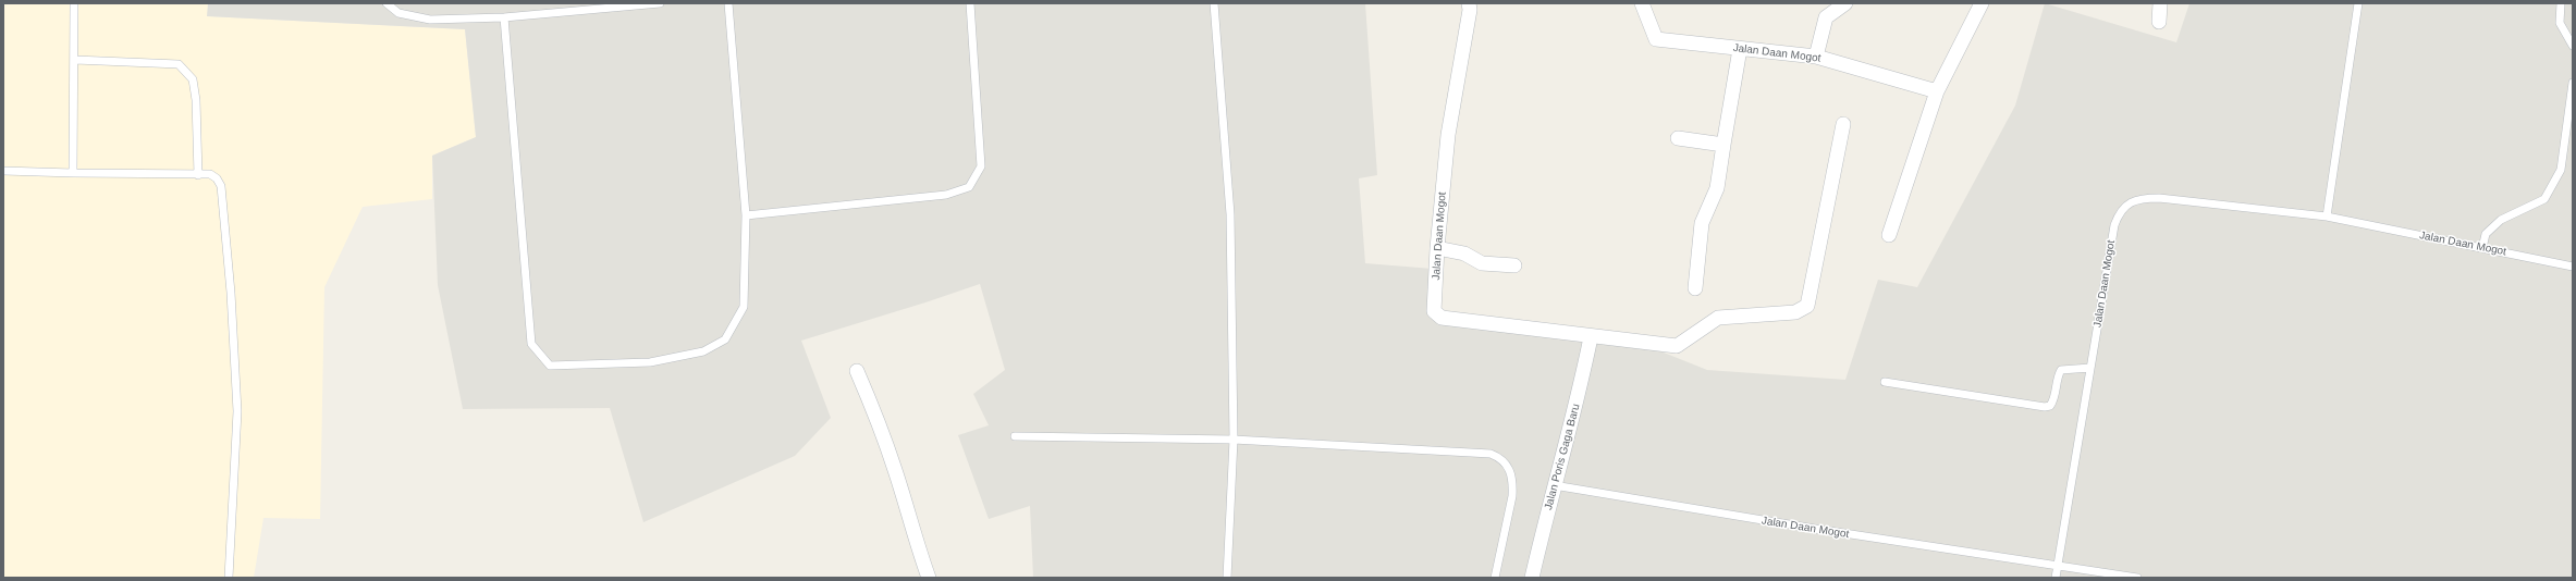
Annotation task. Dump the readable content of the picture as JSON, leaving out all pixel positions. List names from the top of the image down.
{
  "streets": {
    "street": ["Jalan Daan Mogot", "Jalan Poris Gaga Baru"]
  },
  "crossings": [
    ["Jalan Daan Mogot", "Jalan Poris Gaga Baru"]
  ]
}
